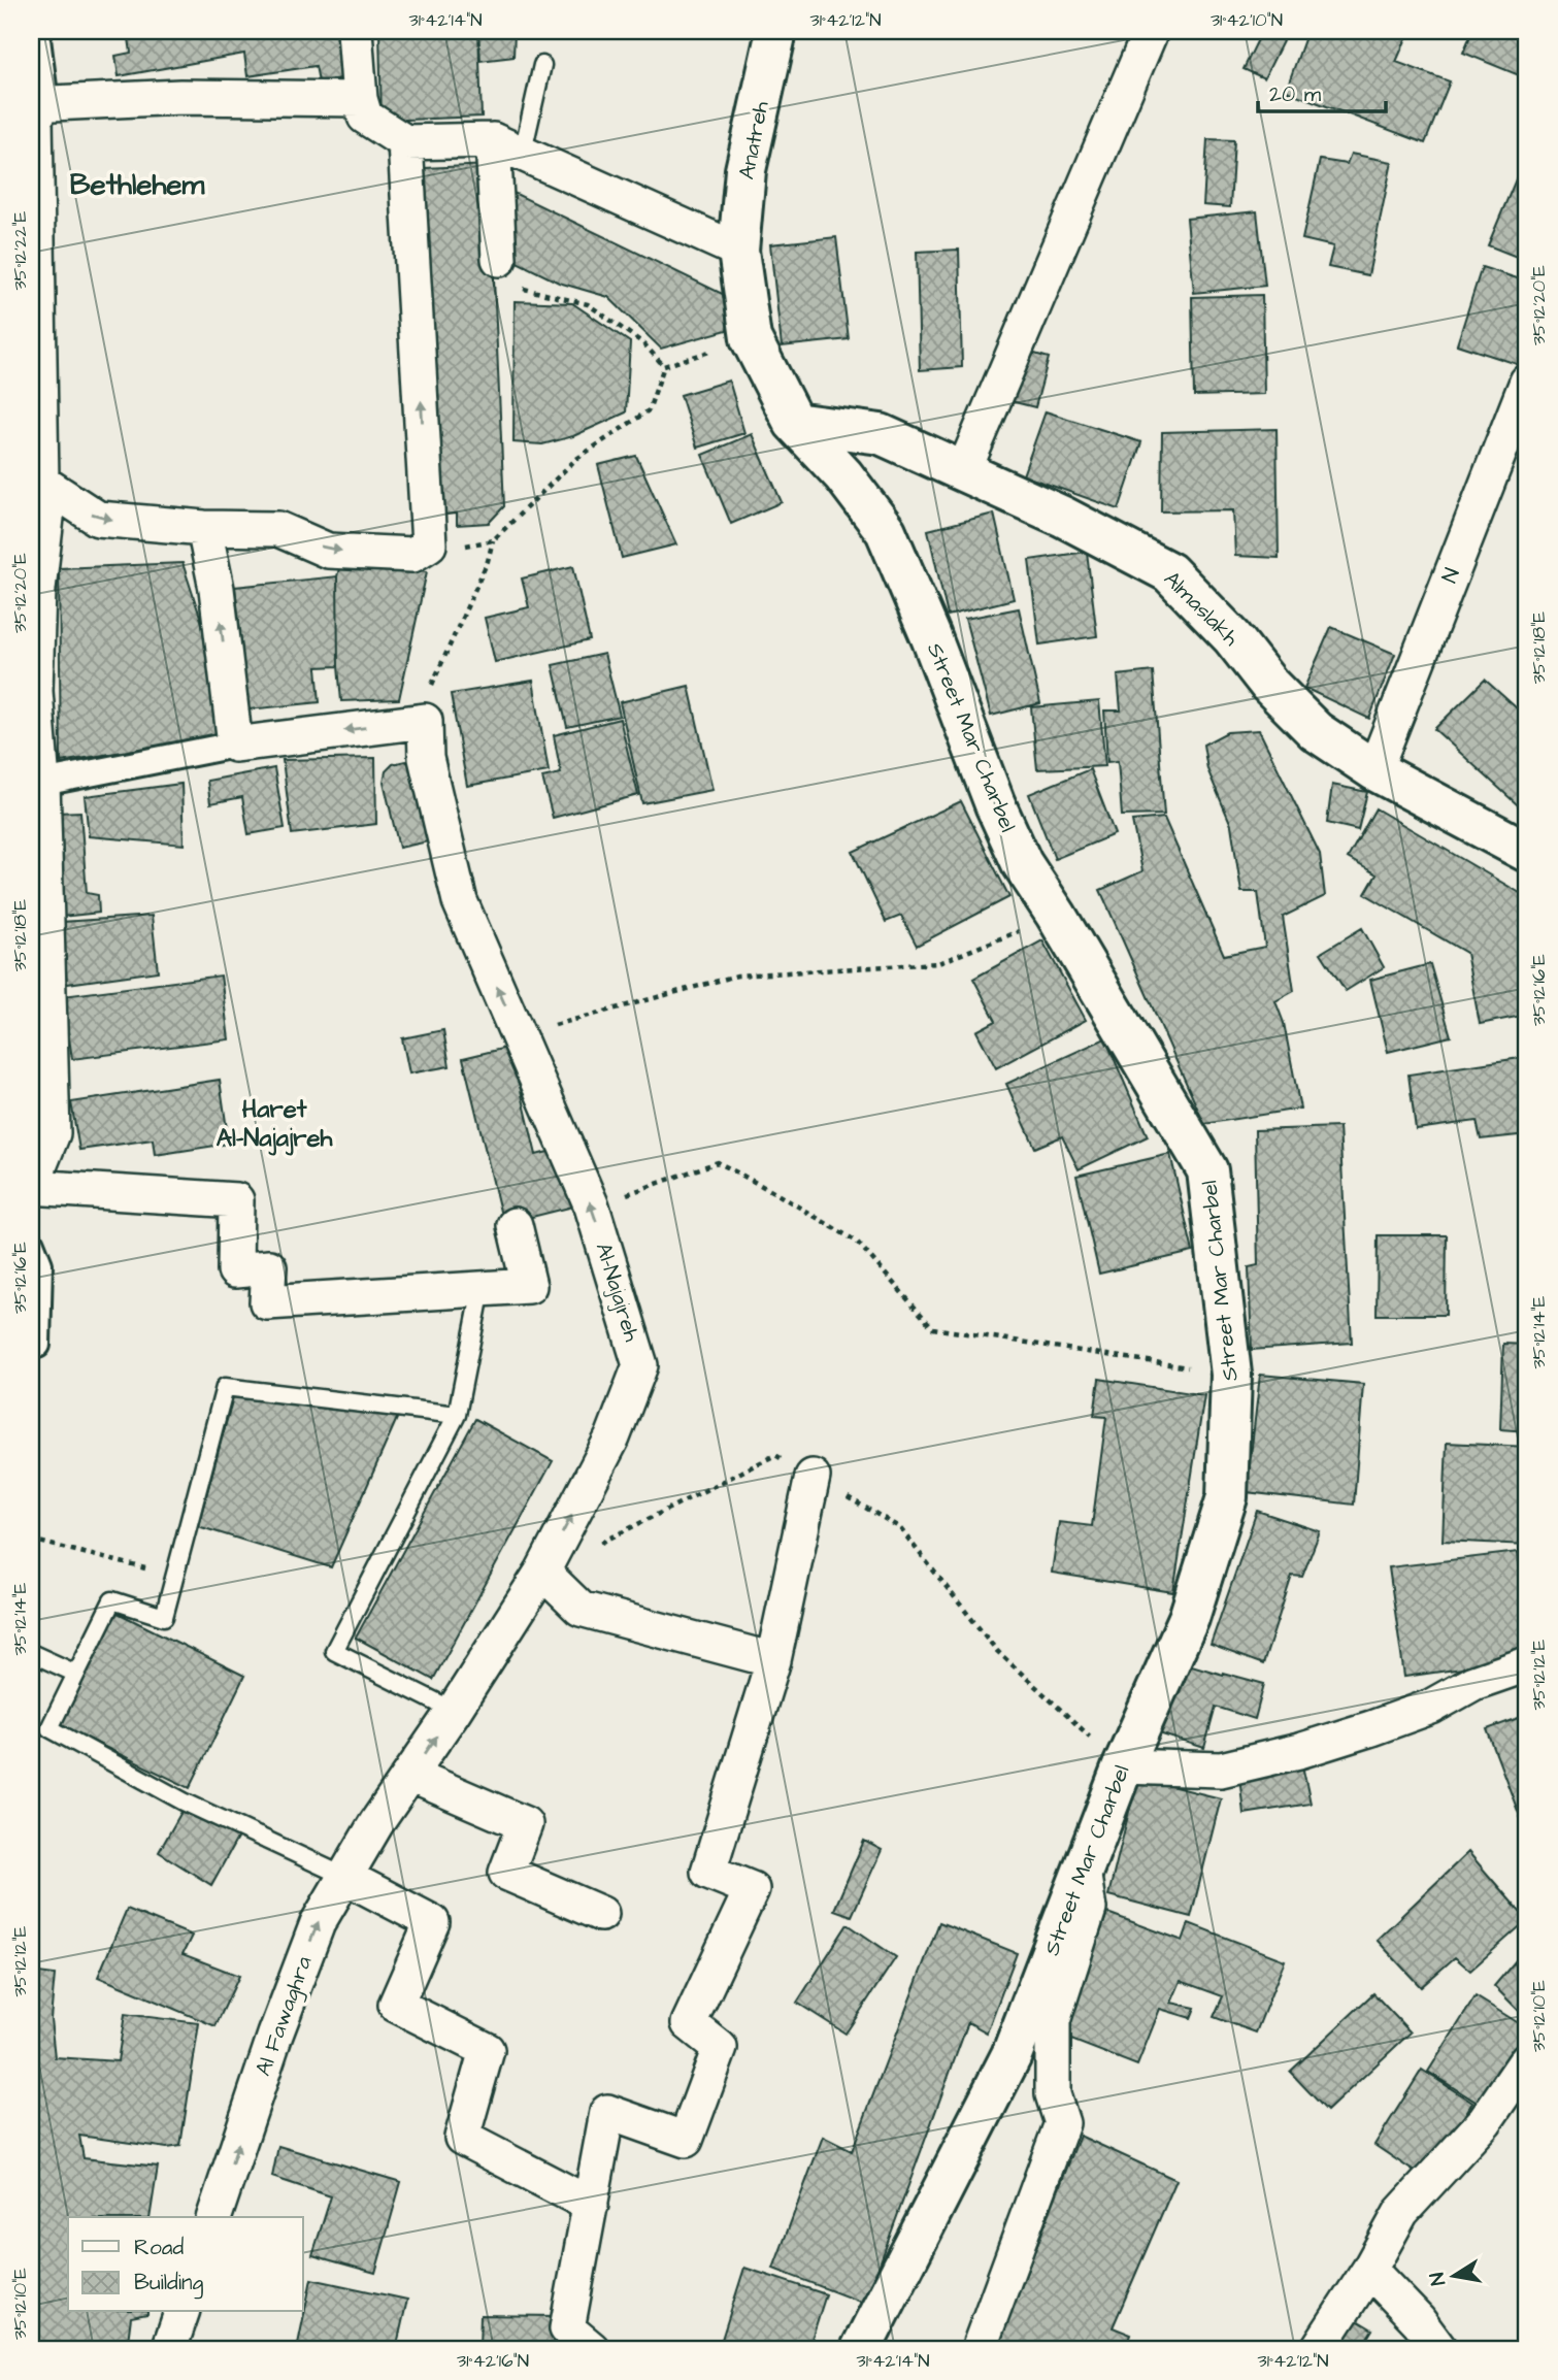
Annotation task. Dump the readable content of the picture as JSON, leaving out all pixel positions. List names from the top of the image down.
{
  "streets": {
    "street": [
      "Anatreh",
      "N",
      "Almaslakh",
      "Street Mar Charbel",
      "Al-Najajreh",
      "Al Fawaghra"
    ]
  },
  "crossings": [
    ["Anatreh", "Street Mar Charbel"],
    ["N", "Almaslakh"],
    ["Almaslakh", "Street Mar Charbel"],
    ["Al-Najajreh", "Al Fawaghra"]
  ],
  "one_way": ["Al-Najajreh", "Al Fawaghra"],
  "districts": ["Bethlehem", "Haret Al-Najajreh"],
  "legend": ["Road", "Building"],
  "scale_bar": "20 m",
  "north": "left",
  "coordinates": [
    "31°42'14\"N",
    "31°42'12\"N",
    "31°42'10\"N",
    "35°12'22\"E",
    "35°12'20\"E",
    "35°12'18\"E",
    "35°12'16\"E",
    "35°12'14\"E",
    "35°12'12\"E",
    "35°12'10\"E",
    "31°42'16\"N"
  ]
}
